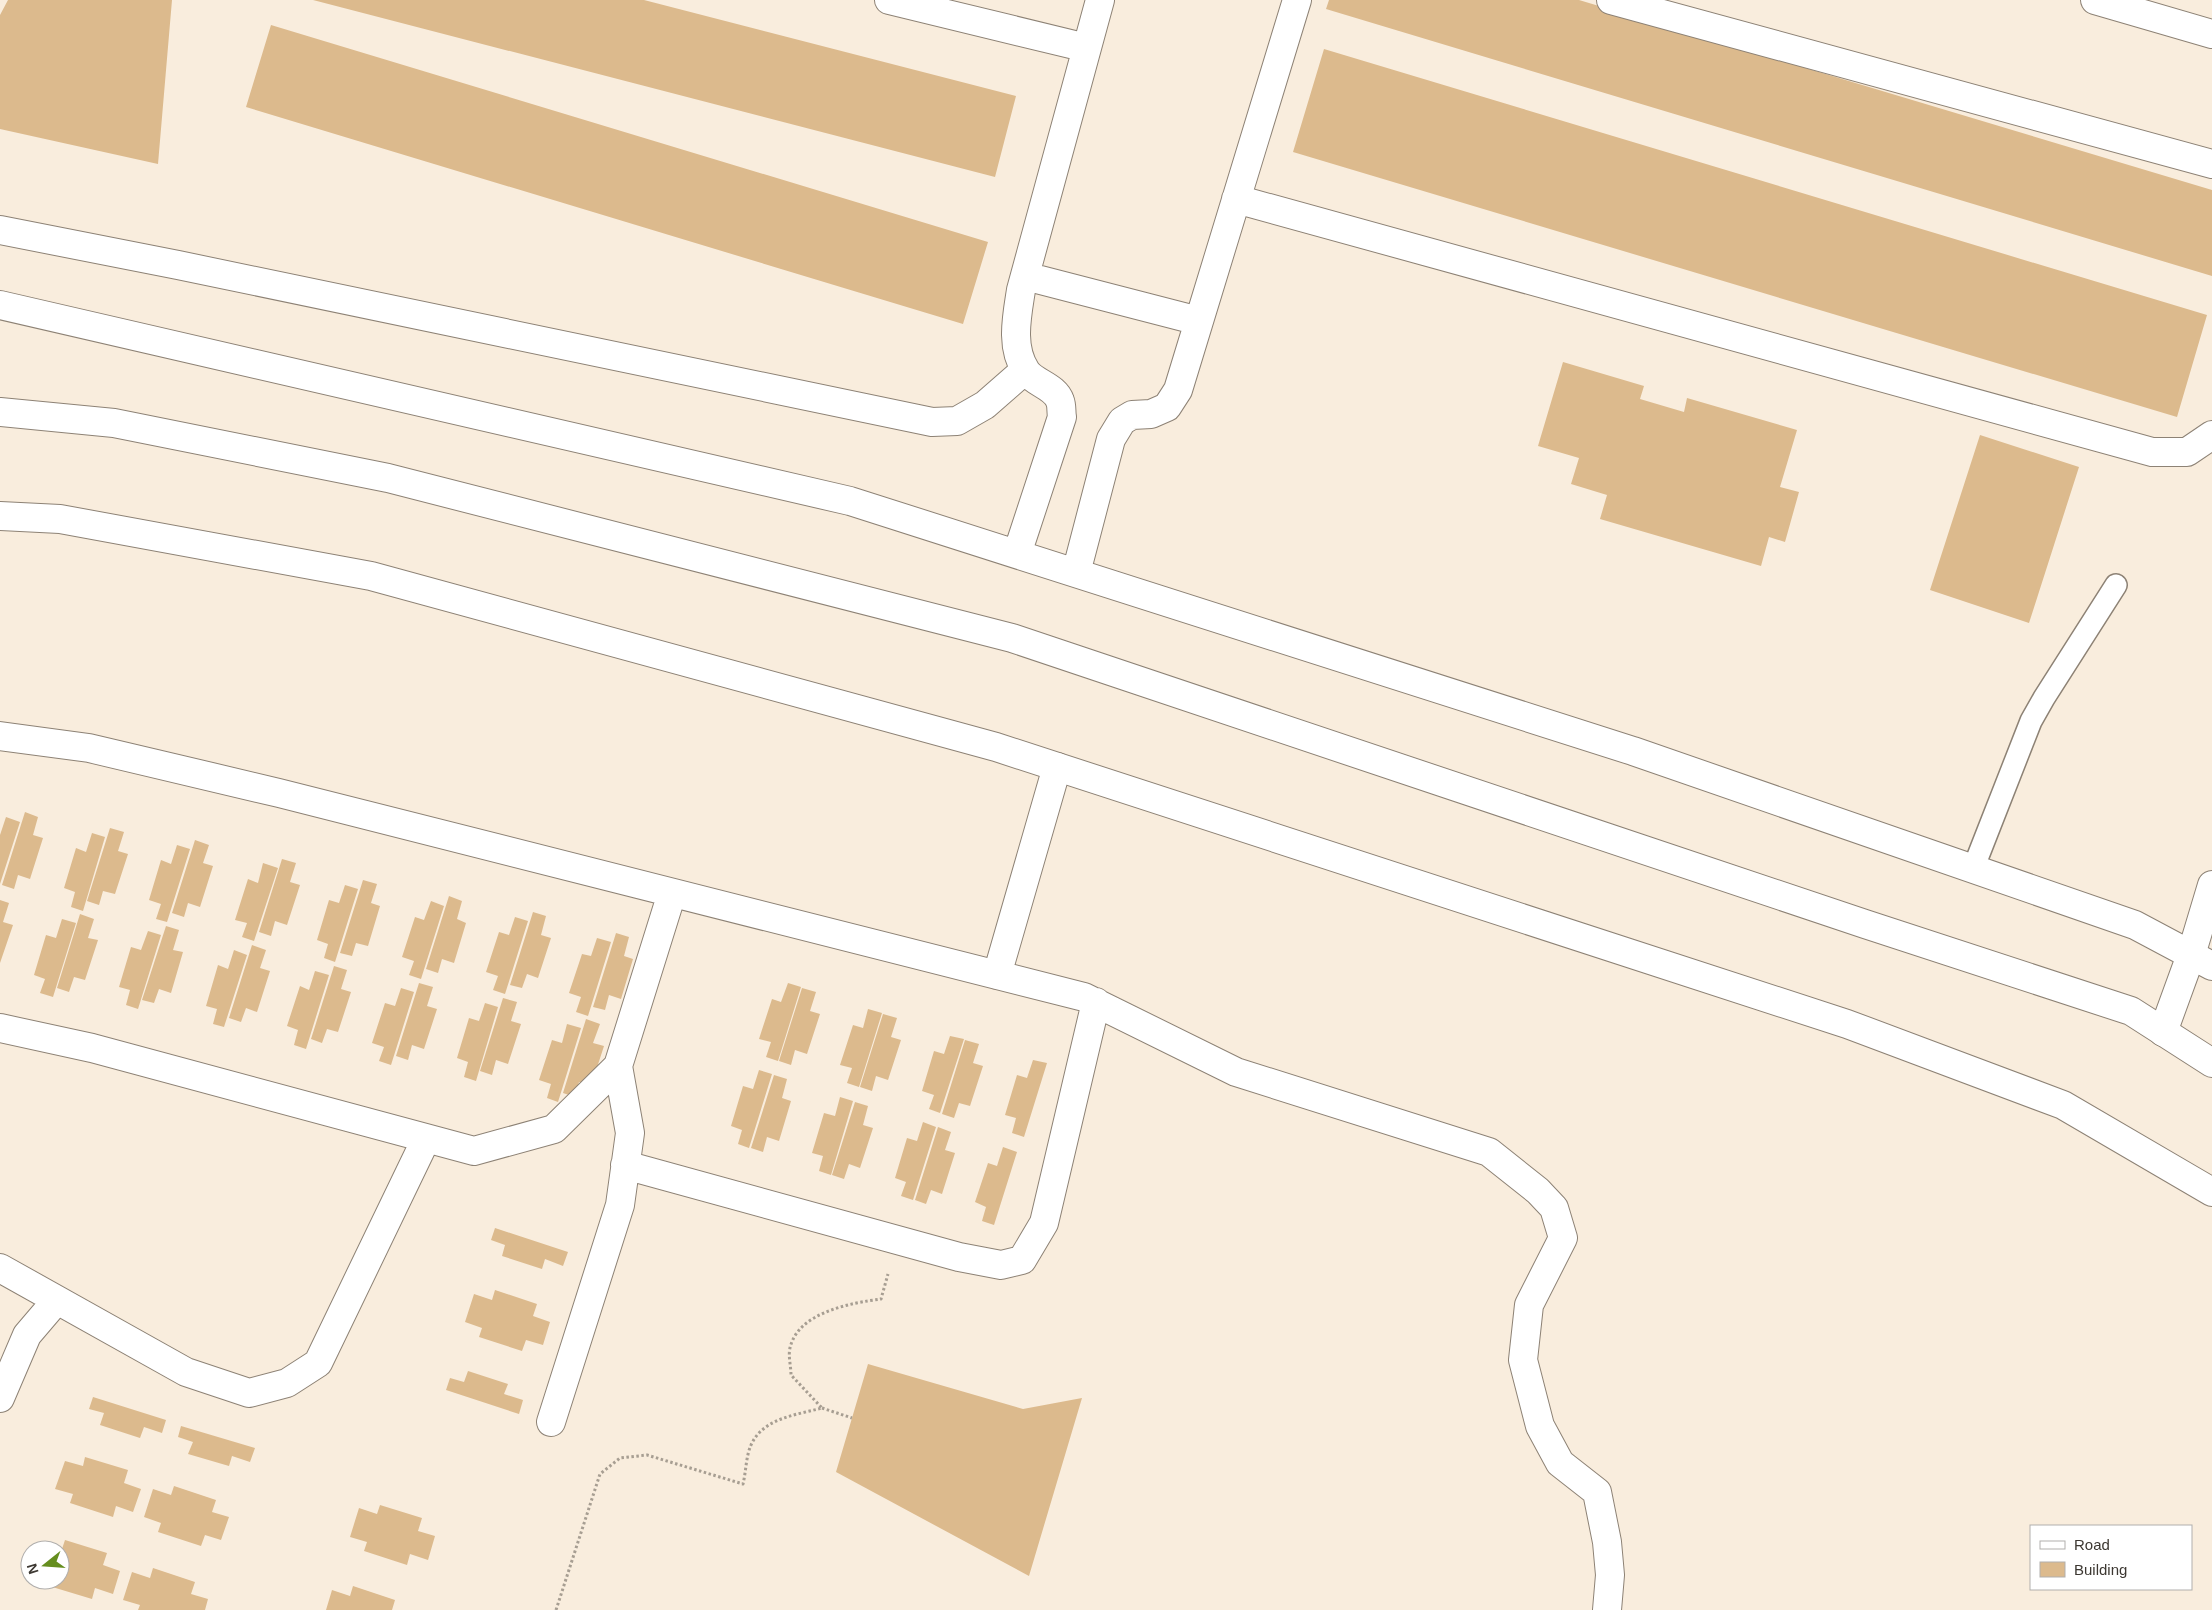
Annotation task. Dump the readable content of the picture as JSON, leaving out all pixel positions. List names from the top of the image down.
{
  "legend": ["Road", "Building"],
  "north": "left"
}
